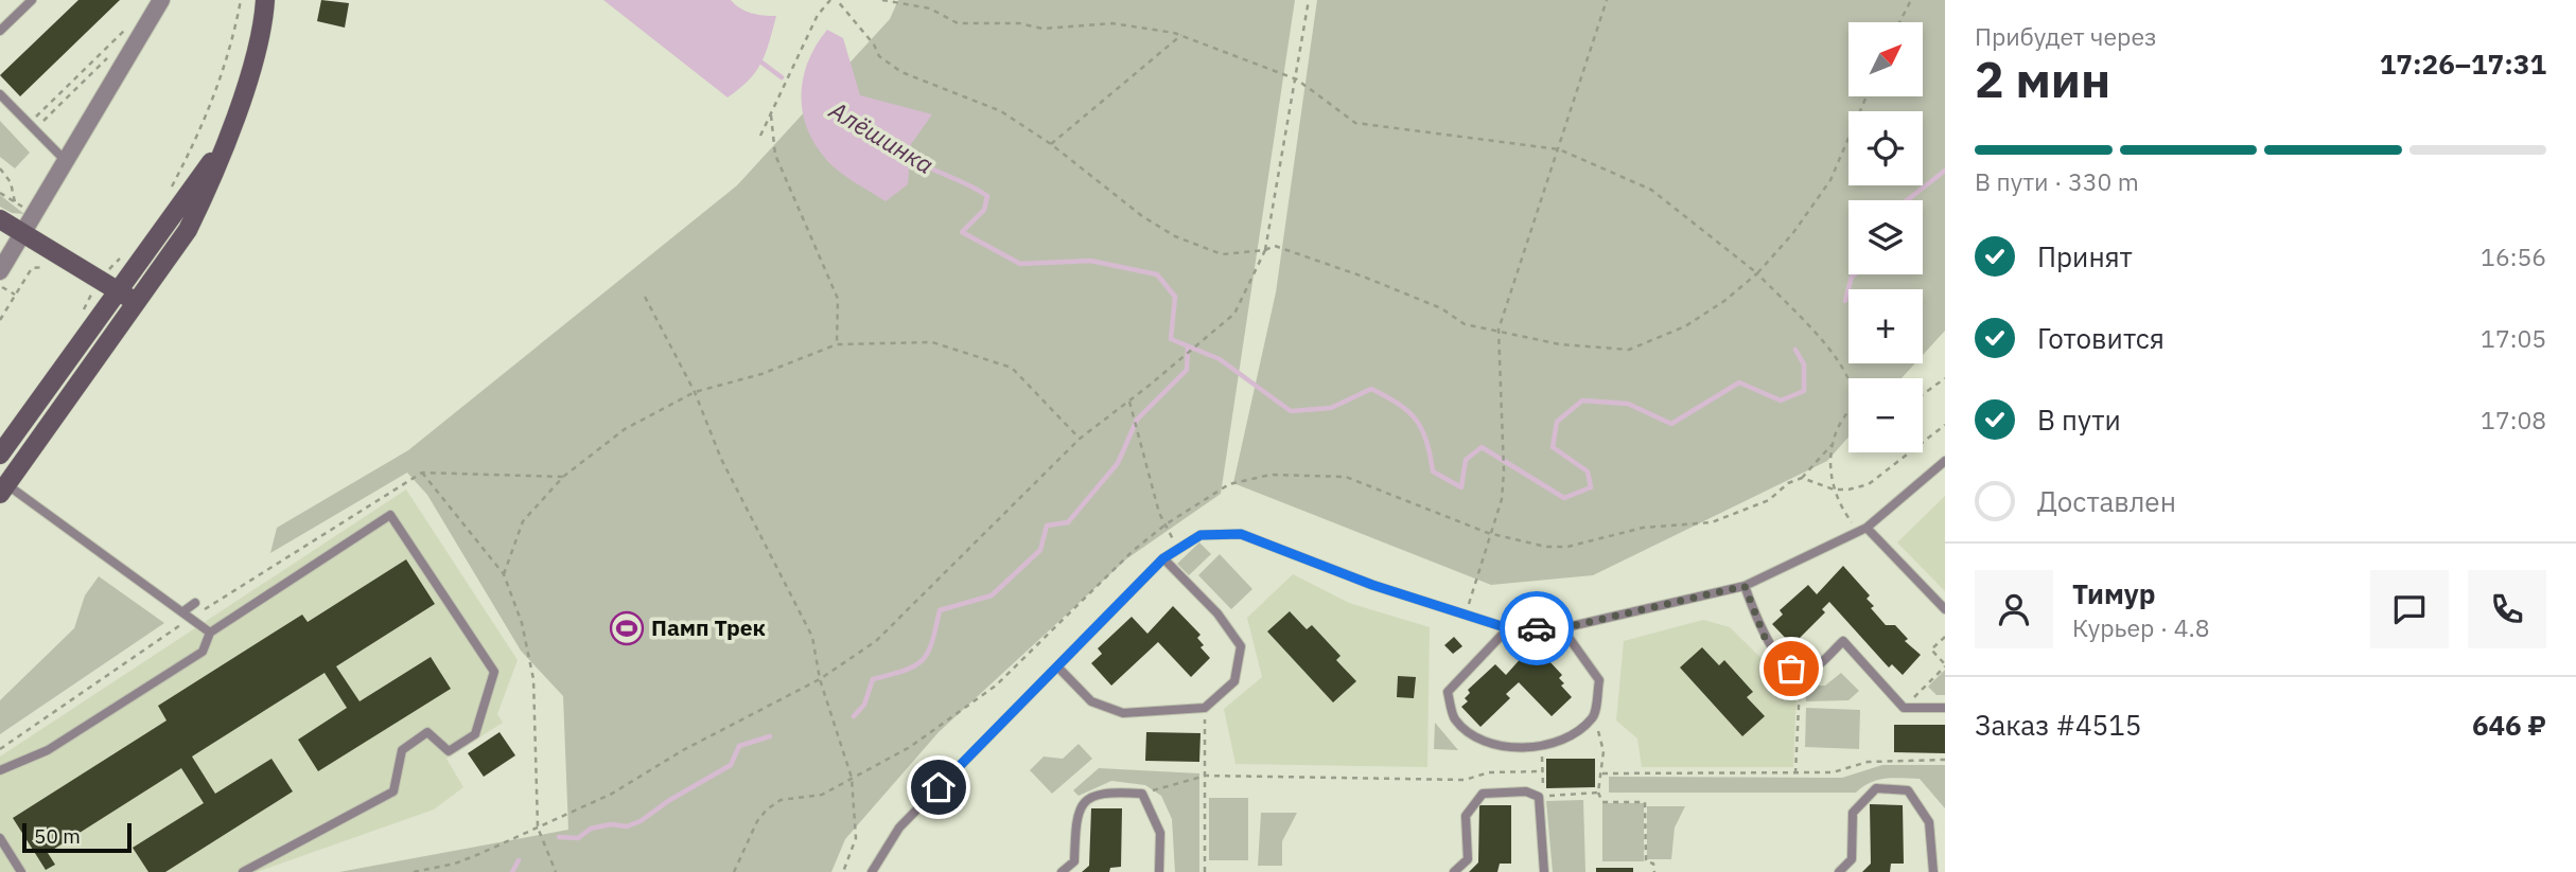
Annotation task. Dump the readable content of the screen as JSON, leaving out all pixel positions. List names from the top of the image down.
{
  "water": ["Алёшинка"],
  "places": {
    "sports": ["Памп Трек"]
  },
  "scale_bar": "50 m",
  "north": "top right",
  "page": {
    "heading": ["2 мин", "Прибудет через", "17:26–17:31"],
    "panel": [
      "Тимур",
      "Курьер · 4.8",
      "Заказ #4515",
      "646 ₽"
    ],
    "map_buttons": ["+", "−"],
    "bar": "В пути · 330 m",
    "list": [
      ["Принят", "16:56"],
      ["Готовится", "17:05"],
      ["В пути", "17:08"],
      "Доставлен"
    ],
    "scale": "50 m"
  }
}
